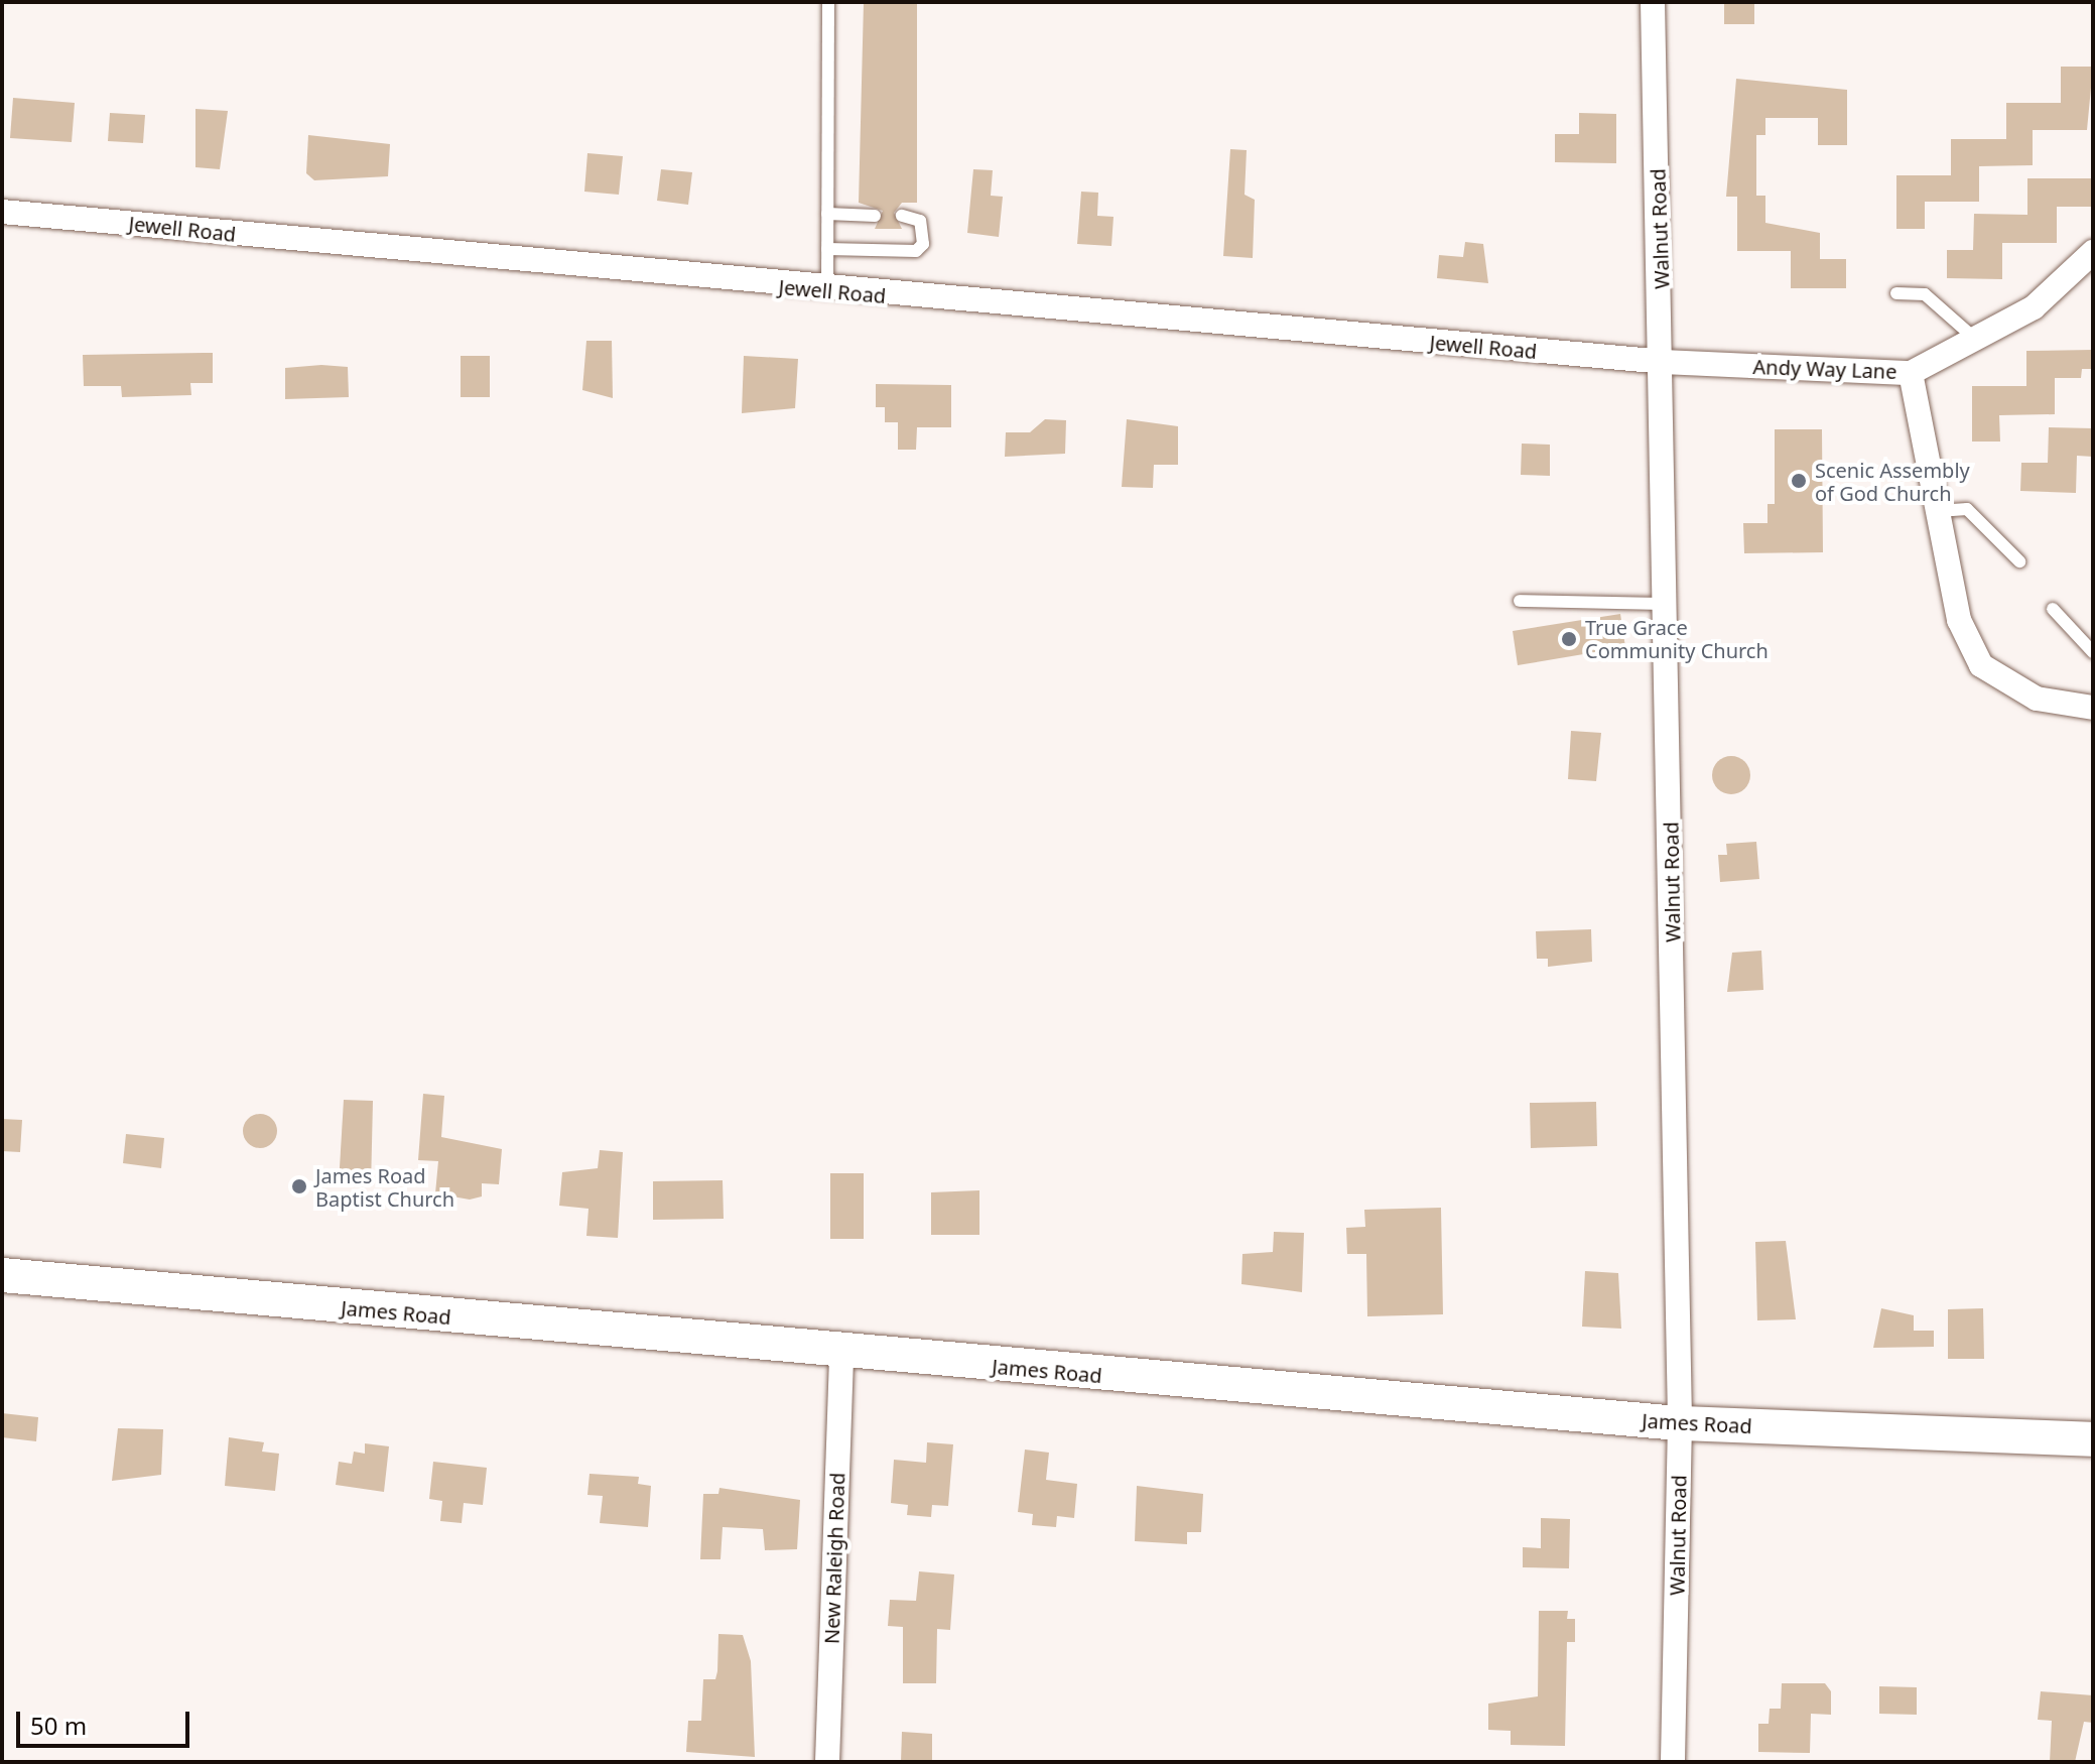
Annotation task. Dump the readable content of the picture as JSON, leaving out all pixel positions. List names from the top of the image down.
{
  "streets": {
    "main road": ["James Road"],
    "street": [
      "Jewell Road",
      "Walnut Road",
      "Andy Way Lane",
      "New Raleigh Road"
    ]
  },
  "crossings": [
    ["Jewell Road", "Walnut Road"],
    ["Jewell Road", "Andy Way Lane"],
    ["Walnut Road", "Andy Way Lane"],
    ["Walnut Road", "James Road"],
    ["James Road", "New Raleigh Road"]
  ],
  "places": ["Scenic Assembly of God Church", "True Grace Community Church", "James Road Baptist Church"],
  "scale_bar": "50 m"
}
